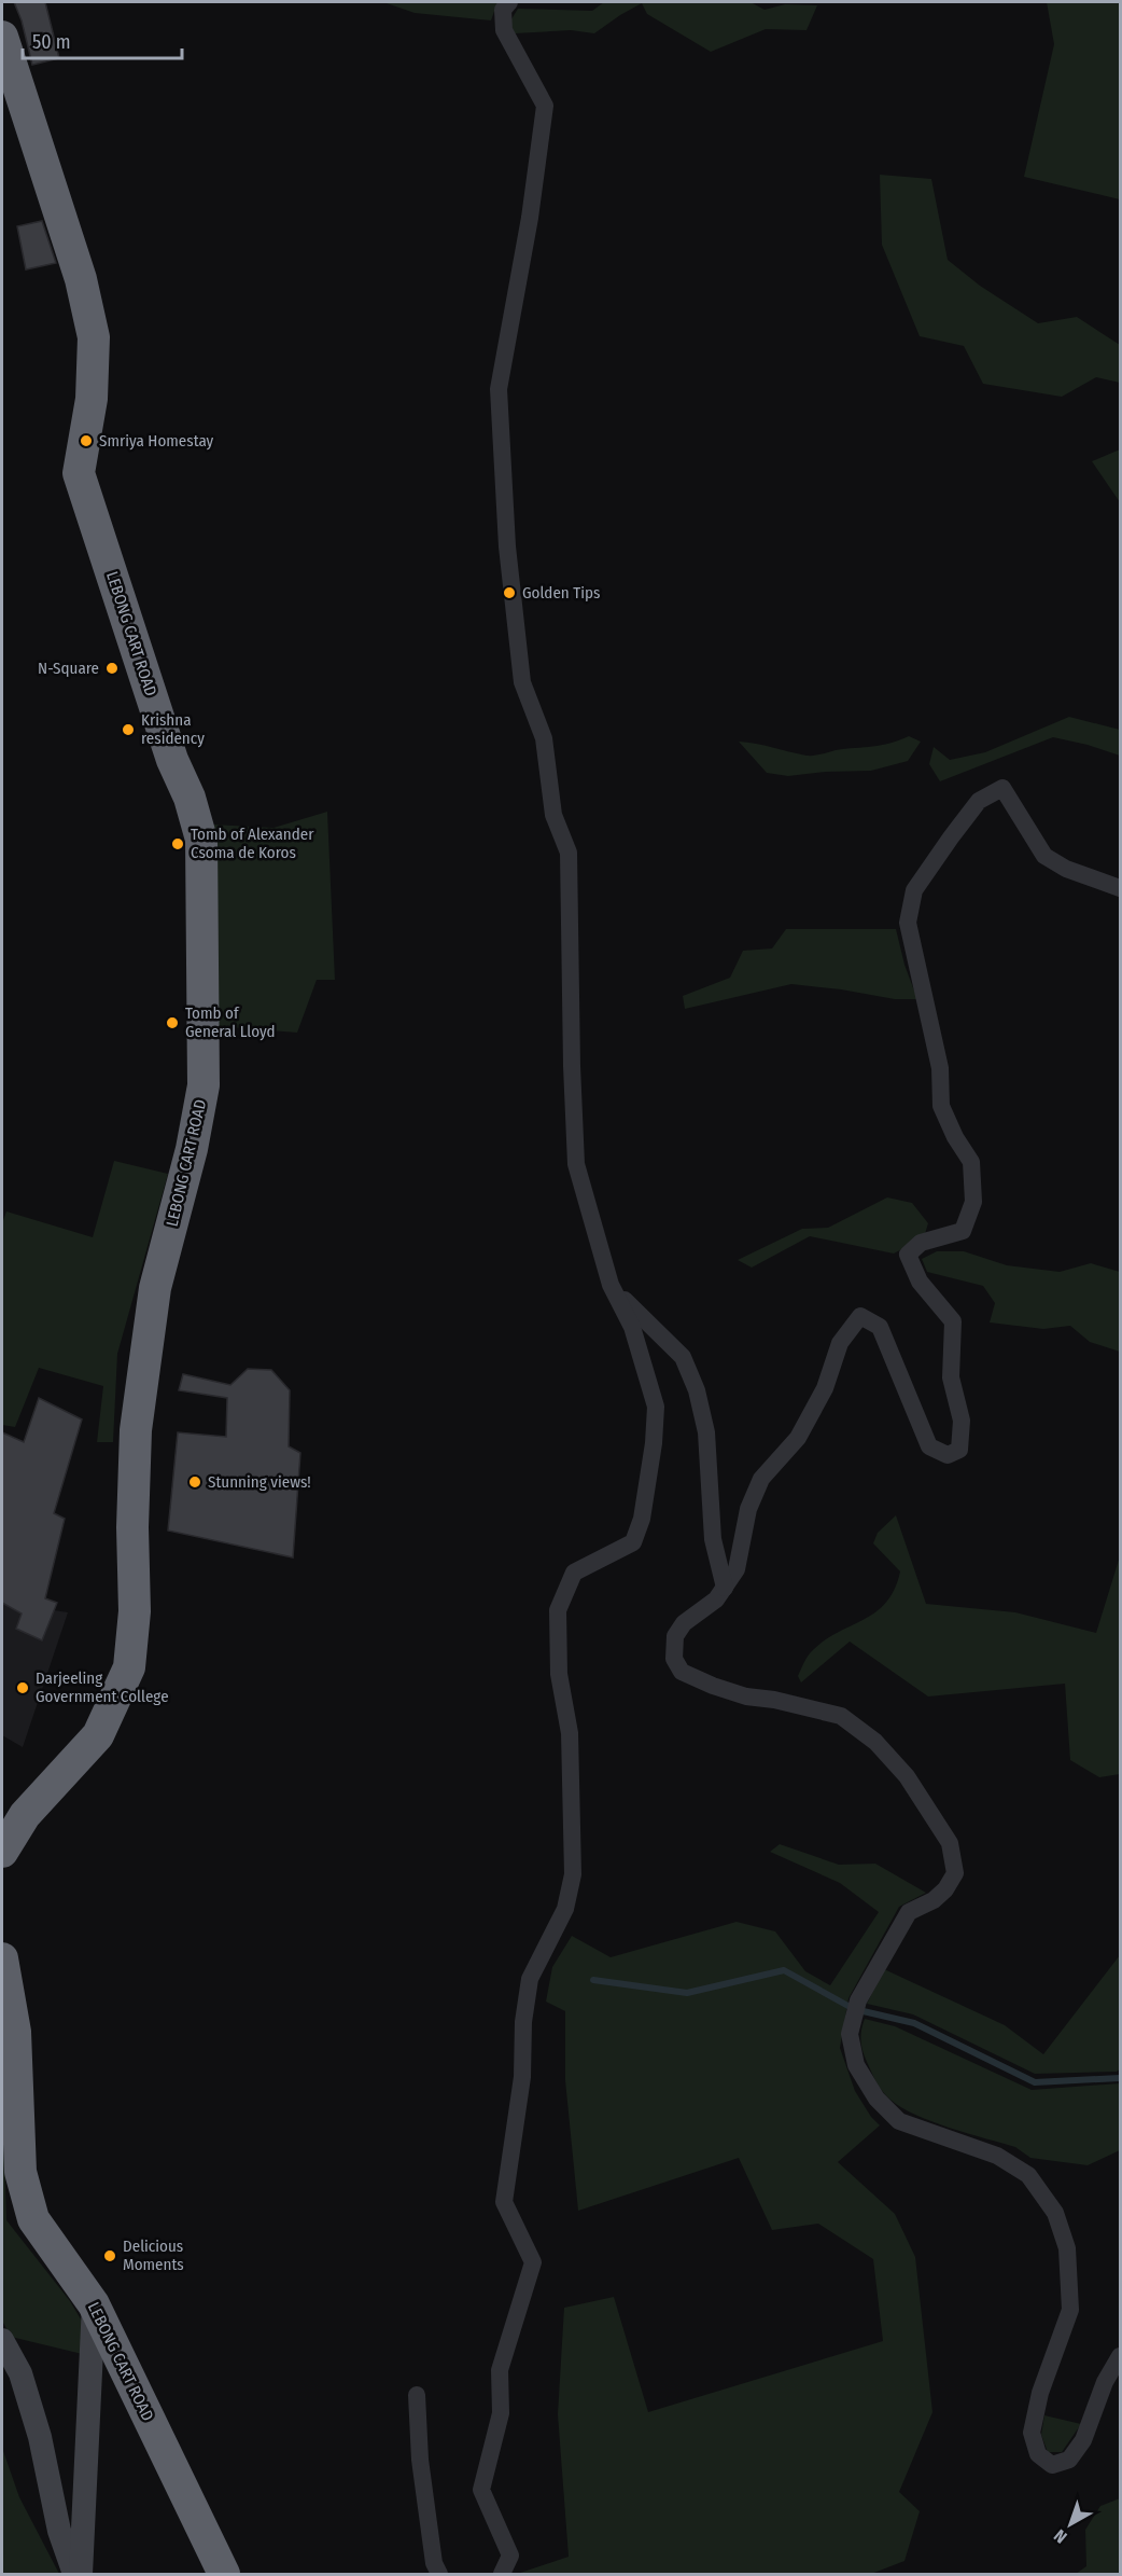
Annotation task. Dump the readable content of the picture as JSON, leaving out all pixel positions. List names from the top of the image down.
{
  "streets": {
    "highway": ["LEBONG CART ROAD"]
  },
  "places": [
    "Smriya Homestay",
    "Golden Tips",
    "N-Square",
    "Krishna residency",
    "Tomb of Alexander Csoma de Koros",
    "Tomb of General Lloyd",
    "Stunning views!",
    "Darjeeling Government College",
    "Delicious Moments"
  ],
  "scale_bar": "50 m",
  "north": "bottom left"
}
